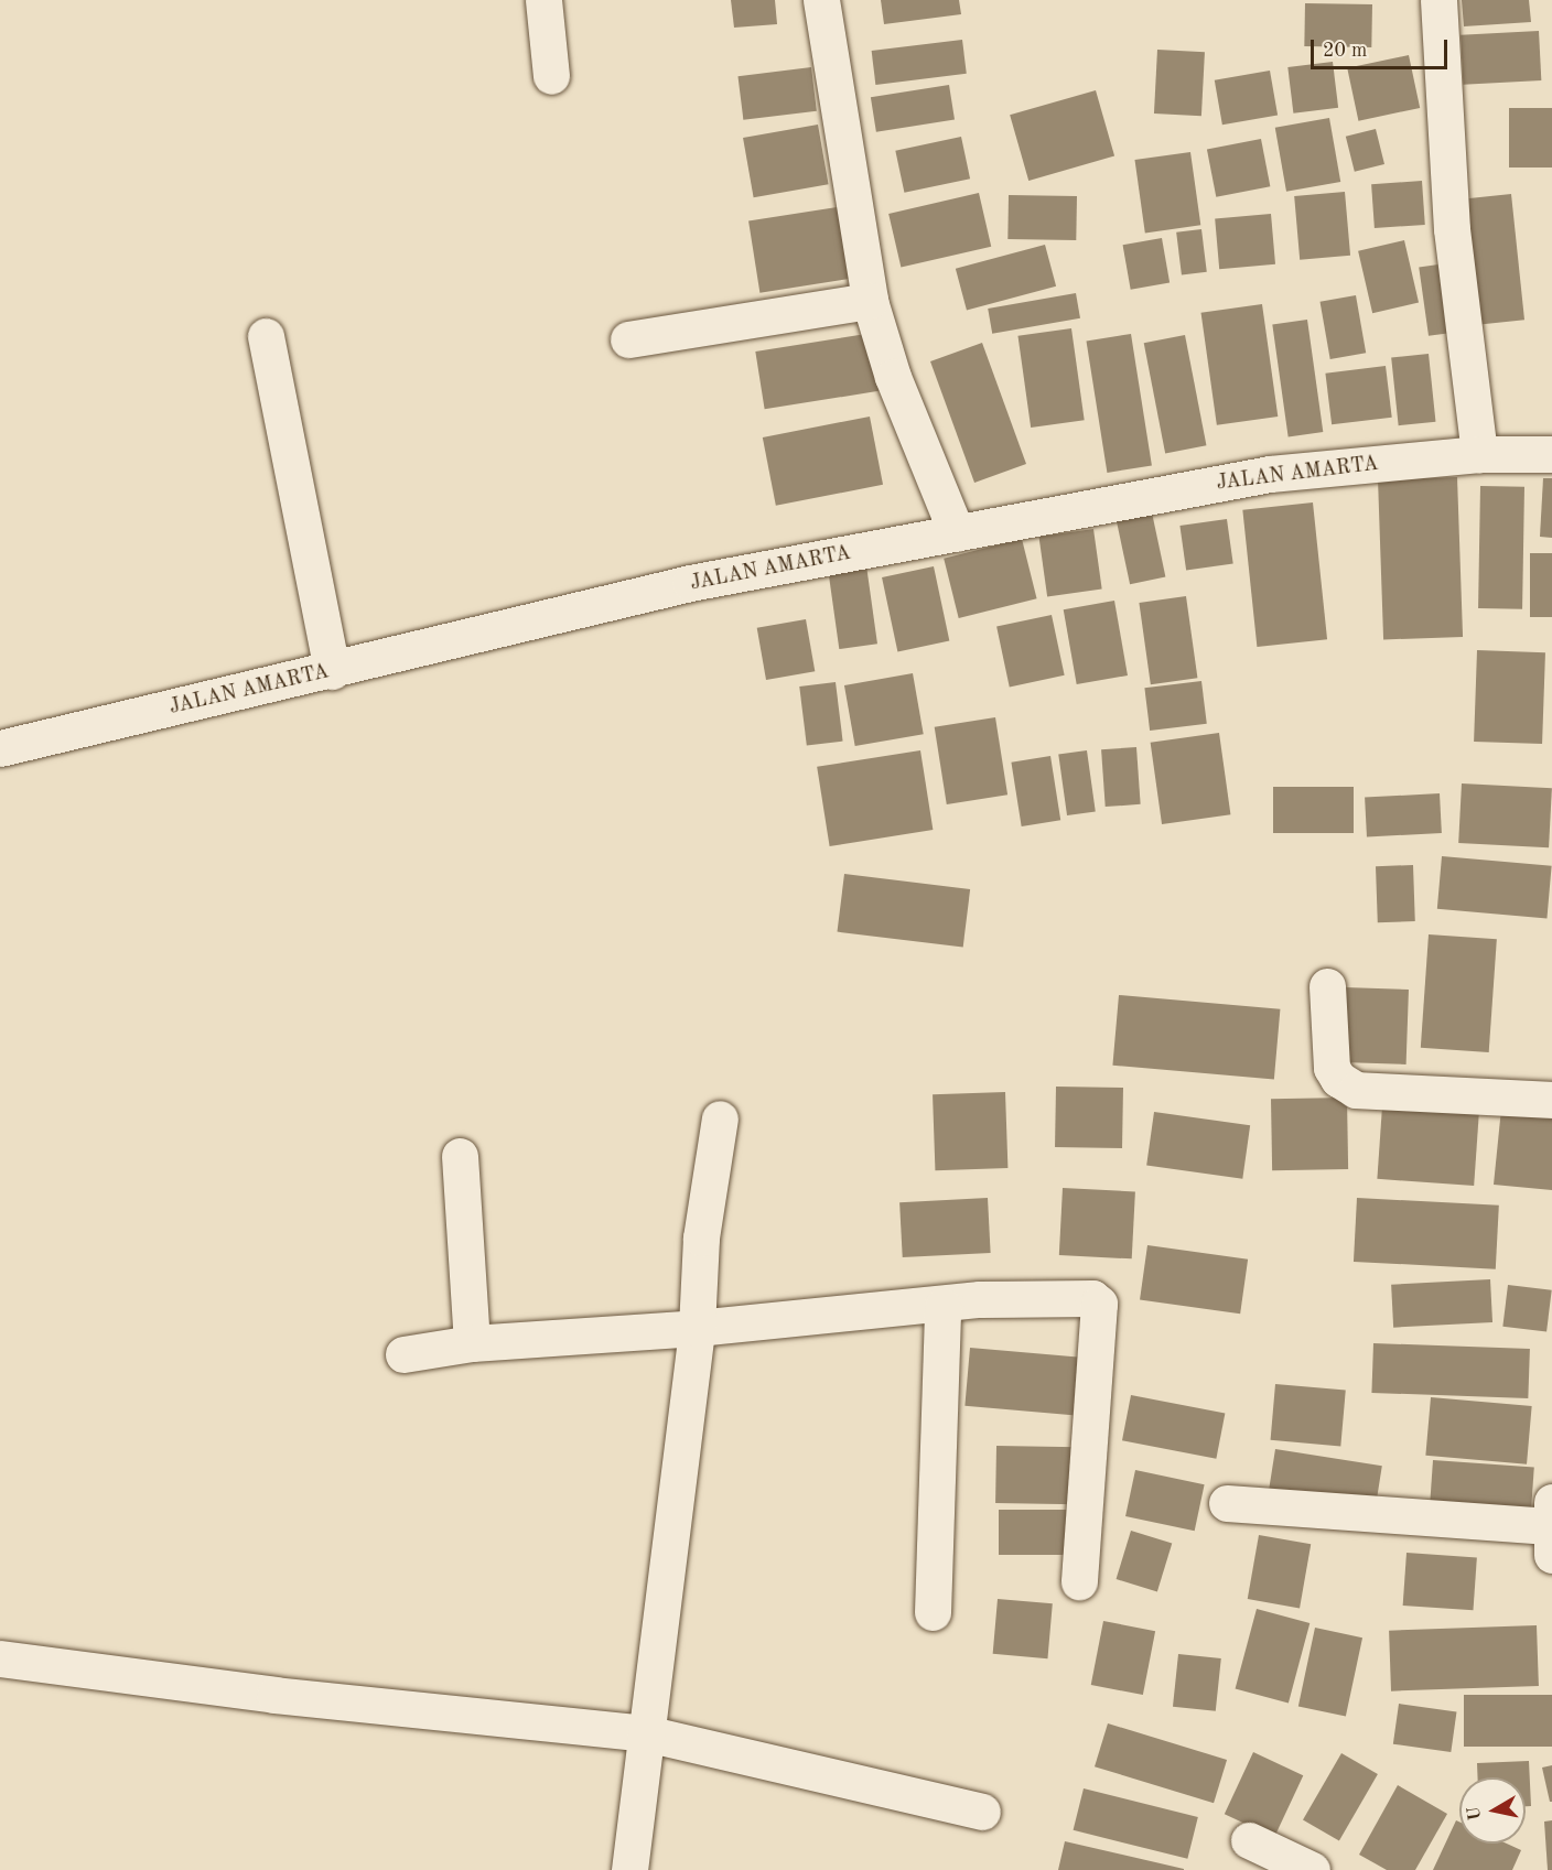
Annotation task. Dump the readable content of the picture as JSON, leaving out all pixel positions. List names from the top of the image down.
{
  "streets": {
    "street": ["JALAN AMARTA"]
  },
  "scale_bar": "20 m",
  "north": "left"
}
